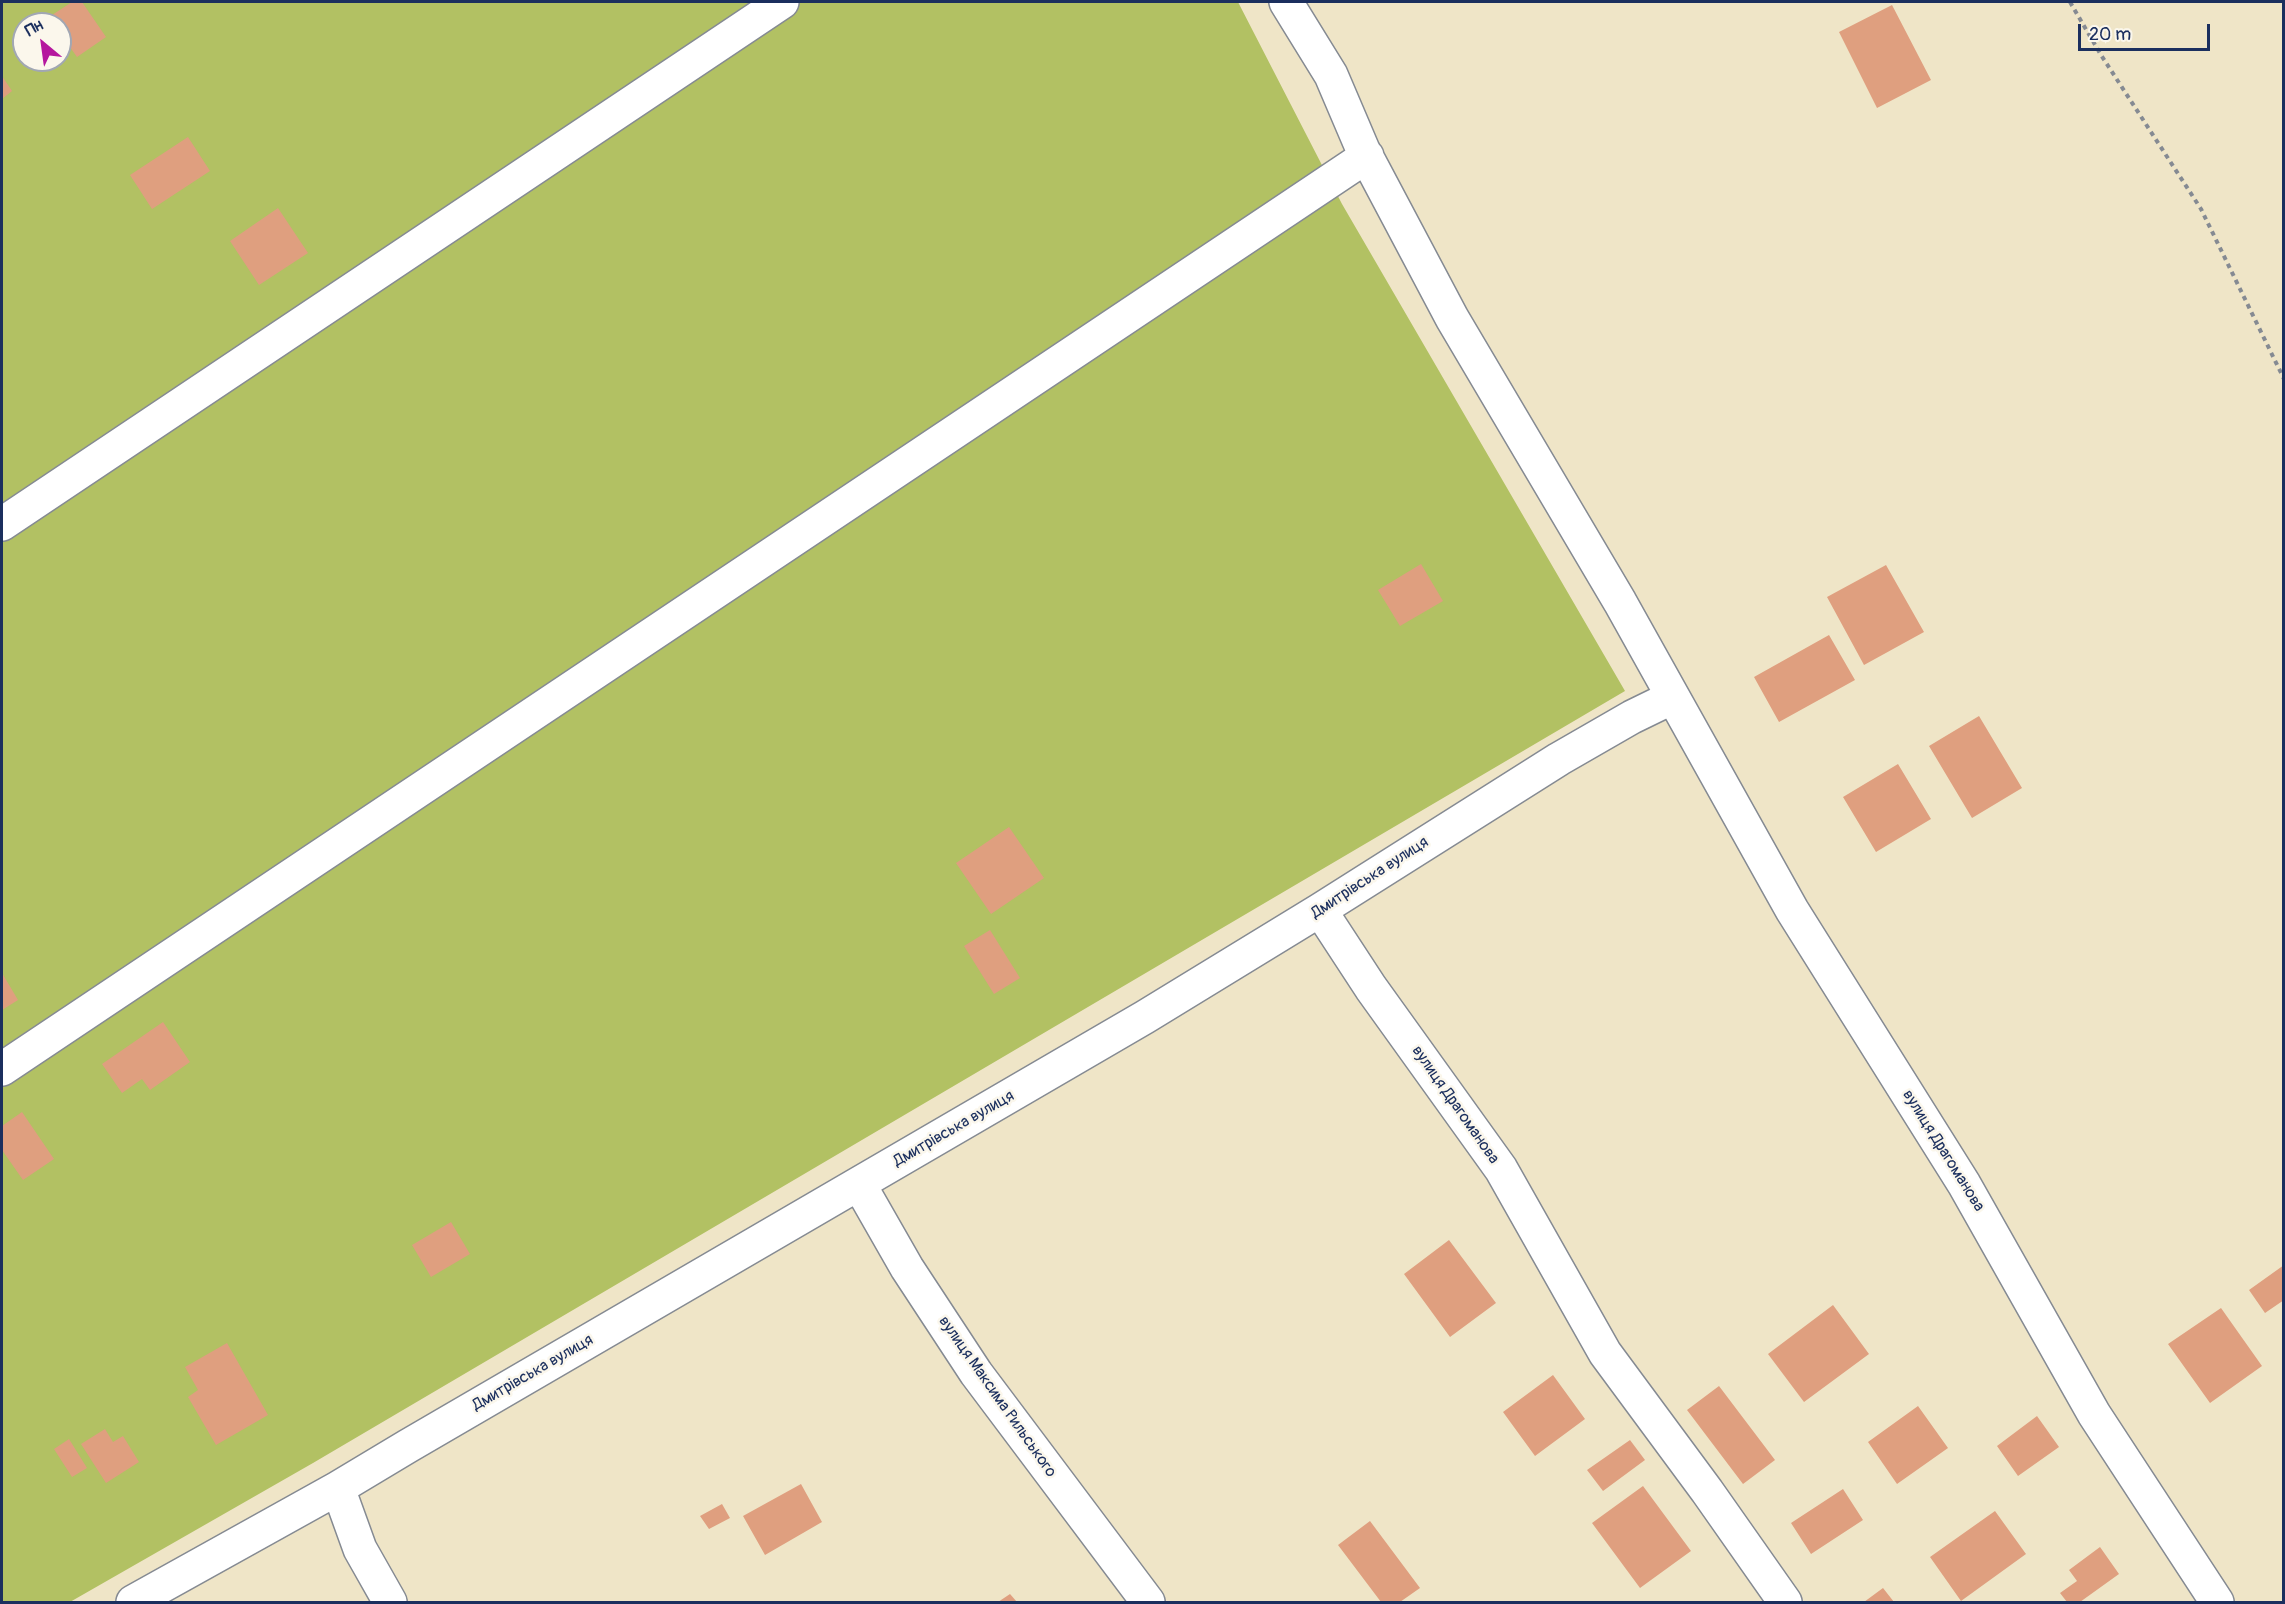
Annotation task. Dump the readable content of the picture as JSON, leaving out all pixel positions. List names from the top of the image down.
{
  "streets": {
    "street": ["Дмитрівська вулиця", "вулиця Драгоманова", "вулиця Максима Рильського"]
  },
  "crossings": [
    ["Дмитрівська вулиця", "вулиця Драгоманова"],
    ["Дмитрівська вулиця", "вулиця Максима Рильського"]
  ],
  "scale_bar": "20 m",
  "north": "top left"
}
